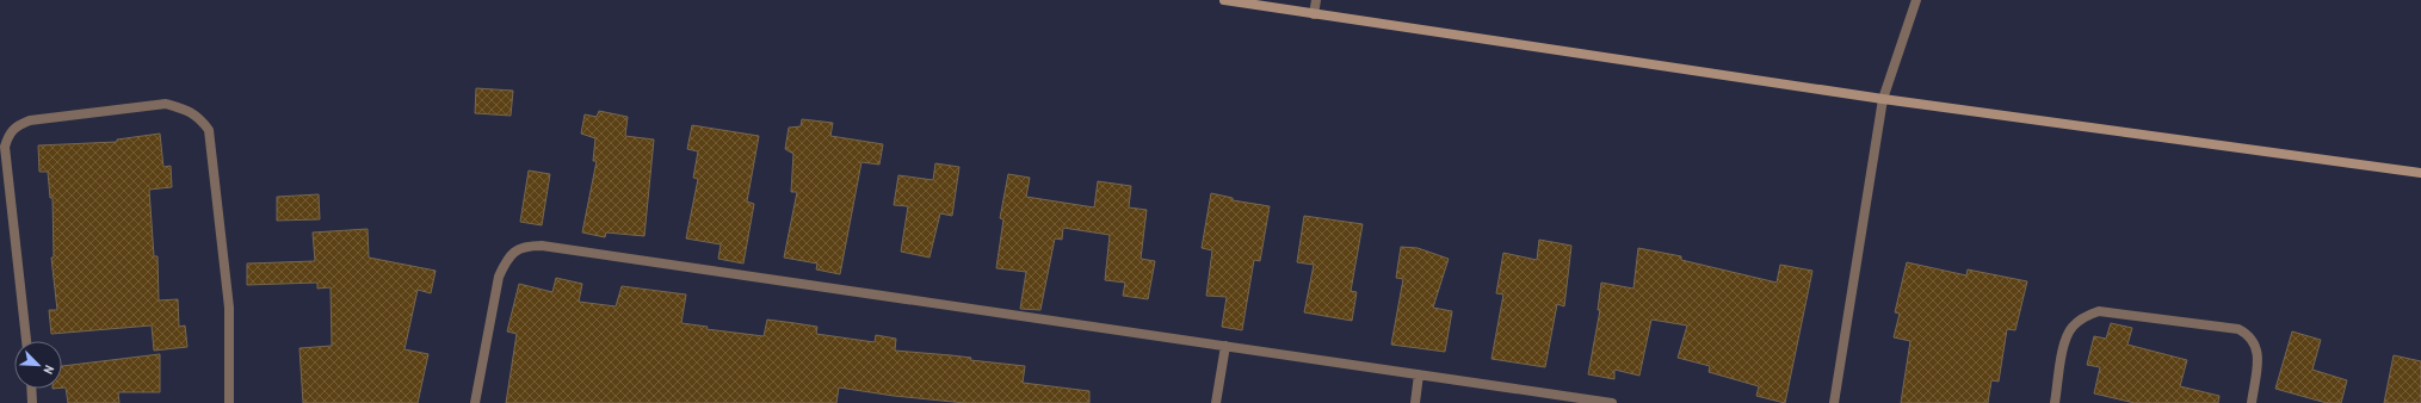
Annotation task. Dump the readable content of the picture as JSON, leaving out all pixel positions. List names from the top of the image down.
{
  "north": "bottom right"
}
